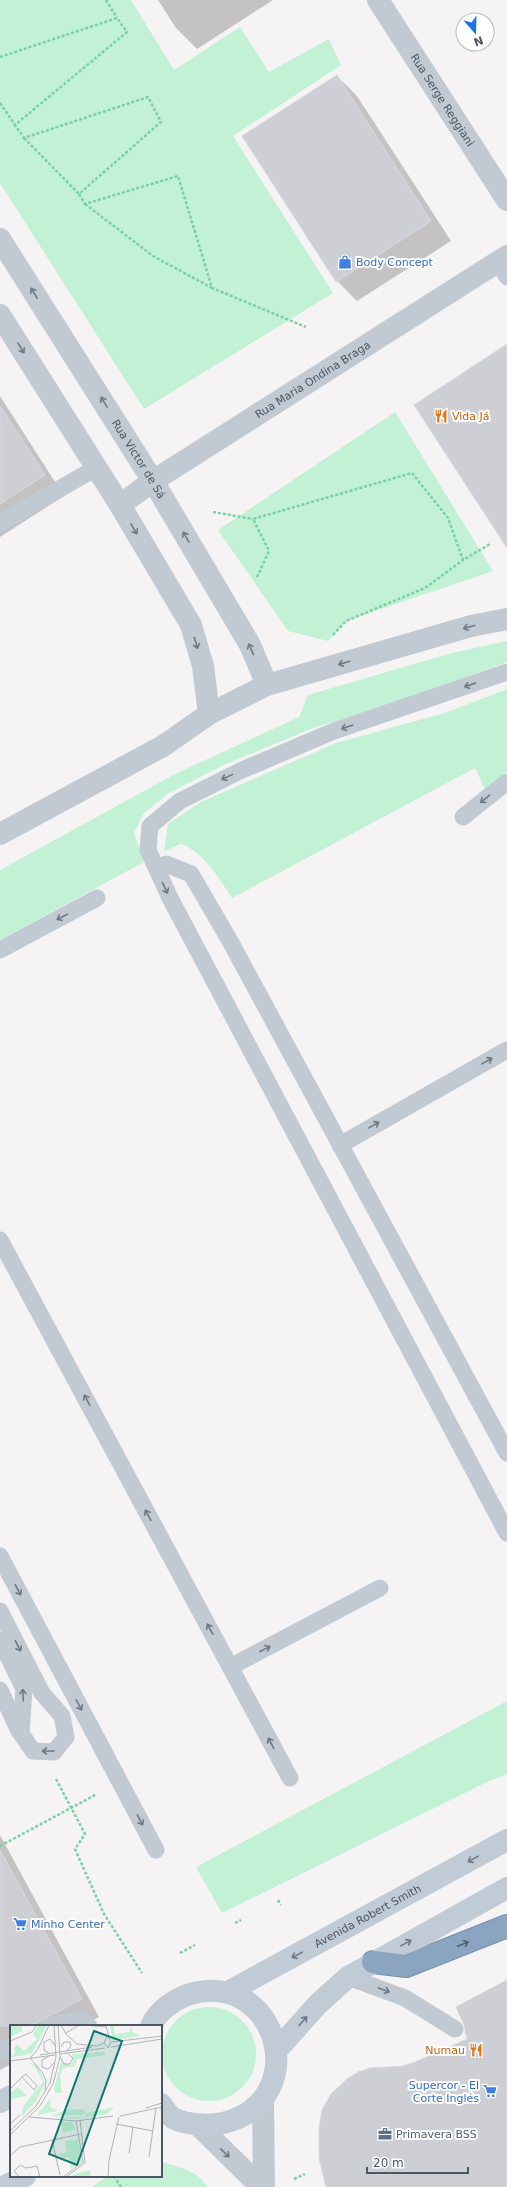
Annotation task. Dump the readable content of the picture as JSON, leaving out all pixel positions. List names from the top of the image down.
{
  "streets": {
    "street": [
      "Rua Serge Reggiani",
      "Rua Maria Ondina Braga",
      "Rua Victor de Sá",
      "Avenida Robert Smith"
    ]
  },
  "crossings": [
    ["Rua Maria Ondina Braga", "Rua Victor de Sá"]
  ],
  "places": {
    "shop": ["Body Concept"],
    "restaurant": ["Vida Já", "Numau"],
    "supermarket": ["Minho Center", "Supercor - El Corte Inglés"],
    "office": ["Primavera BSS"]
  },
  "scale_bar": "20 m",
  "north": "bottom"
}
